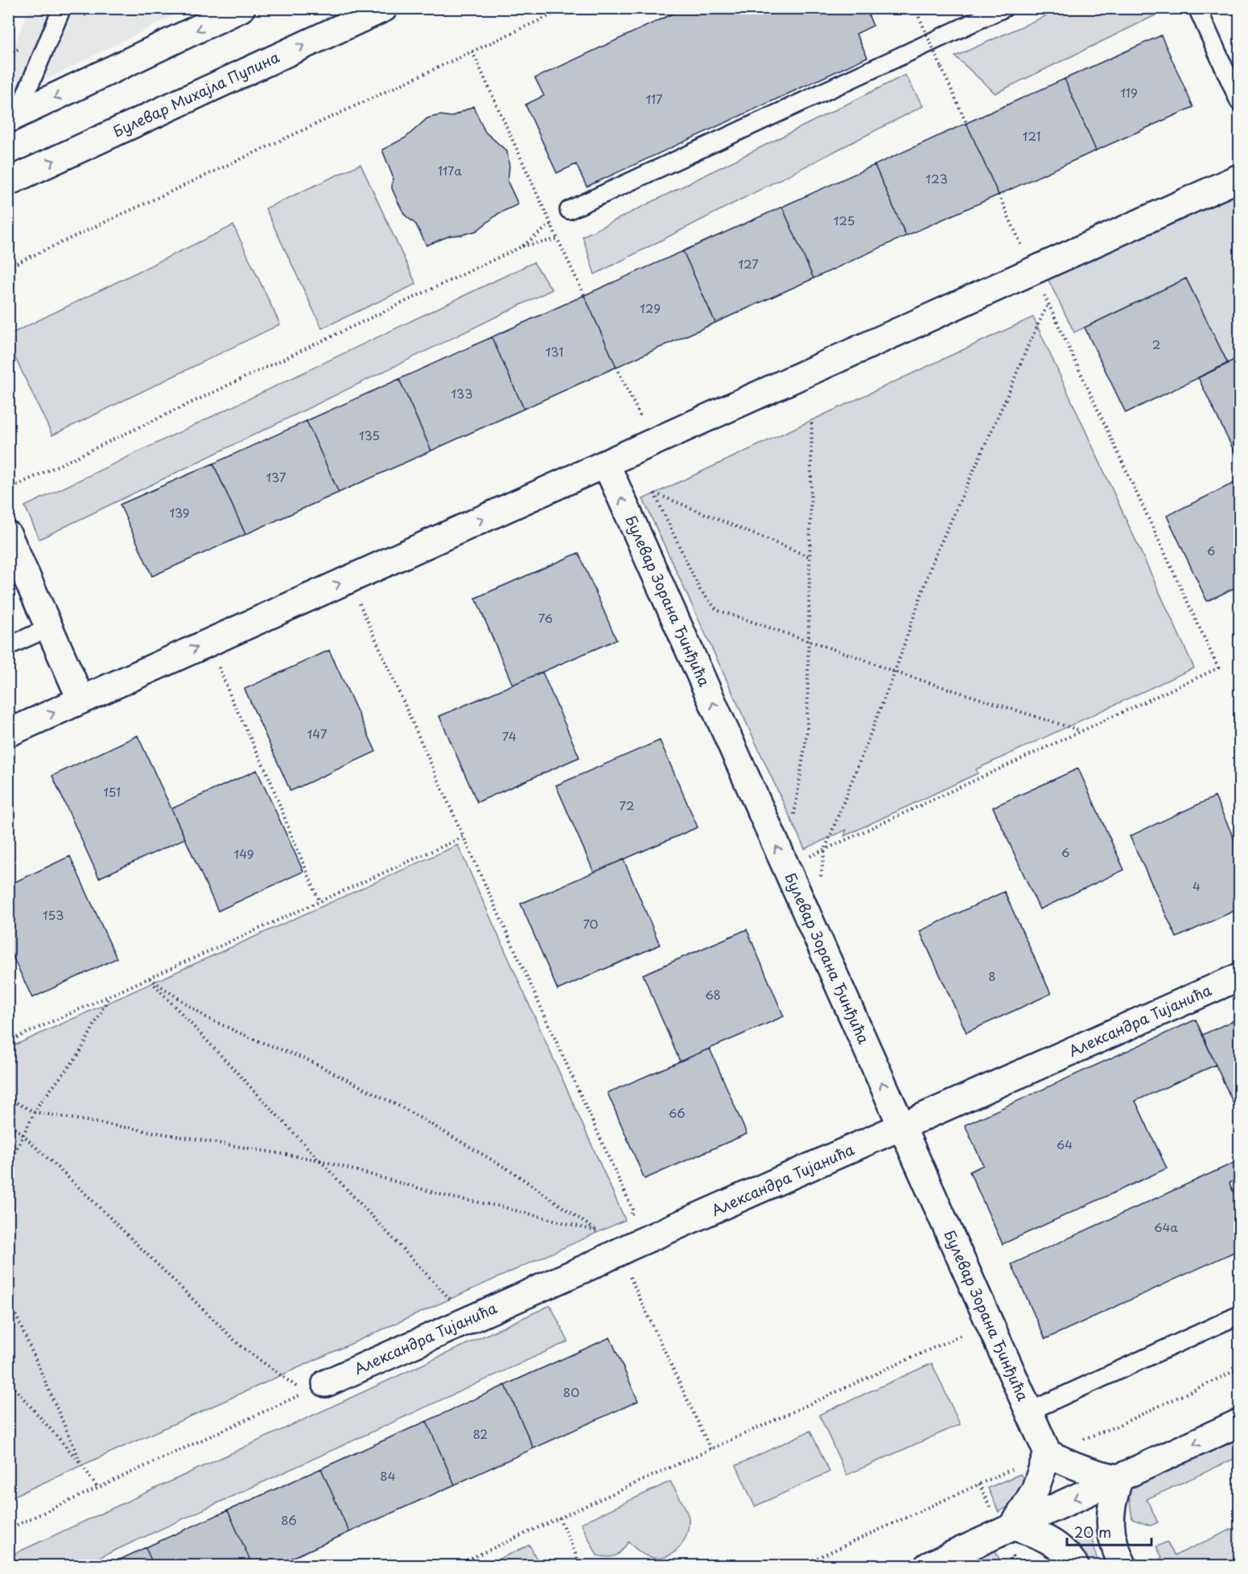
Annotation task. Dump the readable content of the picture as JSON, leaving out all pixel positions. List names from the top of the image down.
{
  "streets": {
    "street": ["Булевар Михајла Пупина", "Булевар Зорана Ђинђића", "Александра Тијанића"]
  },
  "crossings": [
    ["Булевар Зорана Ђинђића", "Александра Тијанића"]
  ],
  "one_way": ["Булевар Зорана Ђинђића"],
  "house_numbers": [
    "119",
    "117",
    "121",
    "117a",
    "123",
    "125",
    "127",
    "129",
    "2",
    "131",
    "133",
    "135",
    "137",
    "139",
    "6",
    "76",
    "147",
    "74",
    "151",
    "72",
    "6",
    "149",
    "4",
    "153",
    "70",
    "8",
    "68",
    "66",
    "64",
    "64a",
    "80",
    "82",
    "84",
    "86"
  ],
  "scale_bar": "20 m"
}
